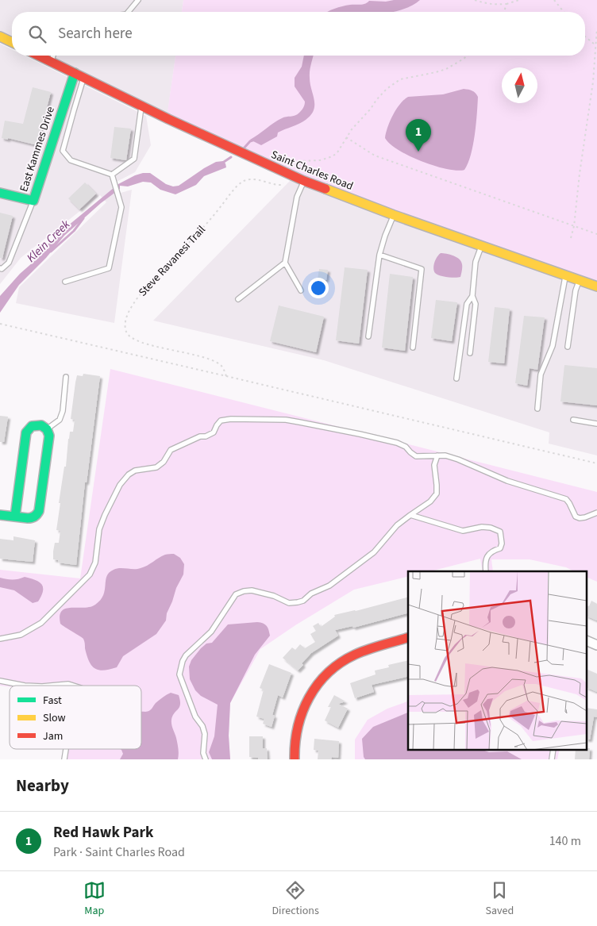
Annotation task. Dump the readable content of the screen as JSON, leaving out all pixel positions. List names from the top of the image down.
{
  "streets": {
    "street": ["East Kammes Drive", "Saint Charles Road"],
    "path": ["Steve Ravanesi Trail"]
  },
  "crossings": [
    ["East Kammes Drive", "Saint Charles Road"]
  ],
  "water": ["Klein Creek"],
  "legend": ["Fast", "Slow", "Jam"],
  "north": "top",
  "page": {
    "search": "Search here",
    "pins": "1",
    "heading": "Nearby",
    "list": [
      {
        "mark": "1",
        "name": "Red Hawk Park",
        "note": "Park · Saint Charles Road",
        "value": "140 m"
      }
    ],
    "nav": ["Map", "Directions", "Saved"]
  }
}
